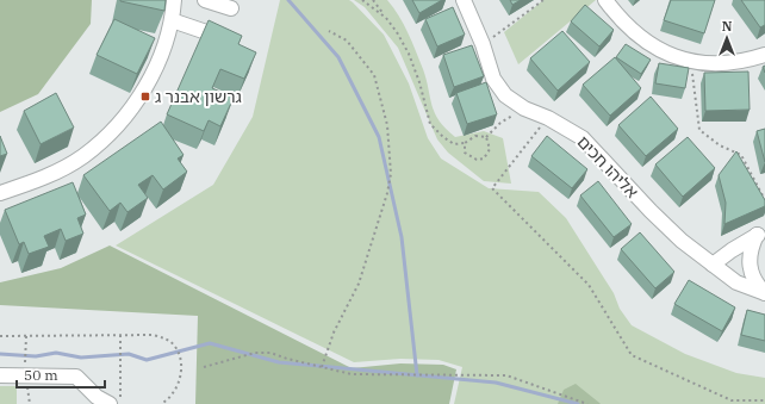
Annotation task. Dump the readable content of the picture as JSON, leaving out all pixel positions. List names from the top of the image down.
{
  "streets": {
    "street": ["אליהו חכים"]
  },
  "places": {
    "transit": ["גרשון אבנר ג"]
  },
  "scale_bar": "50 m",
  "north": "top"
}
